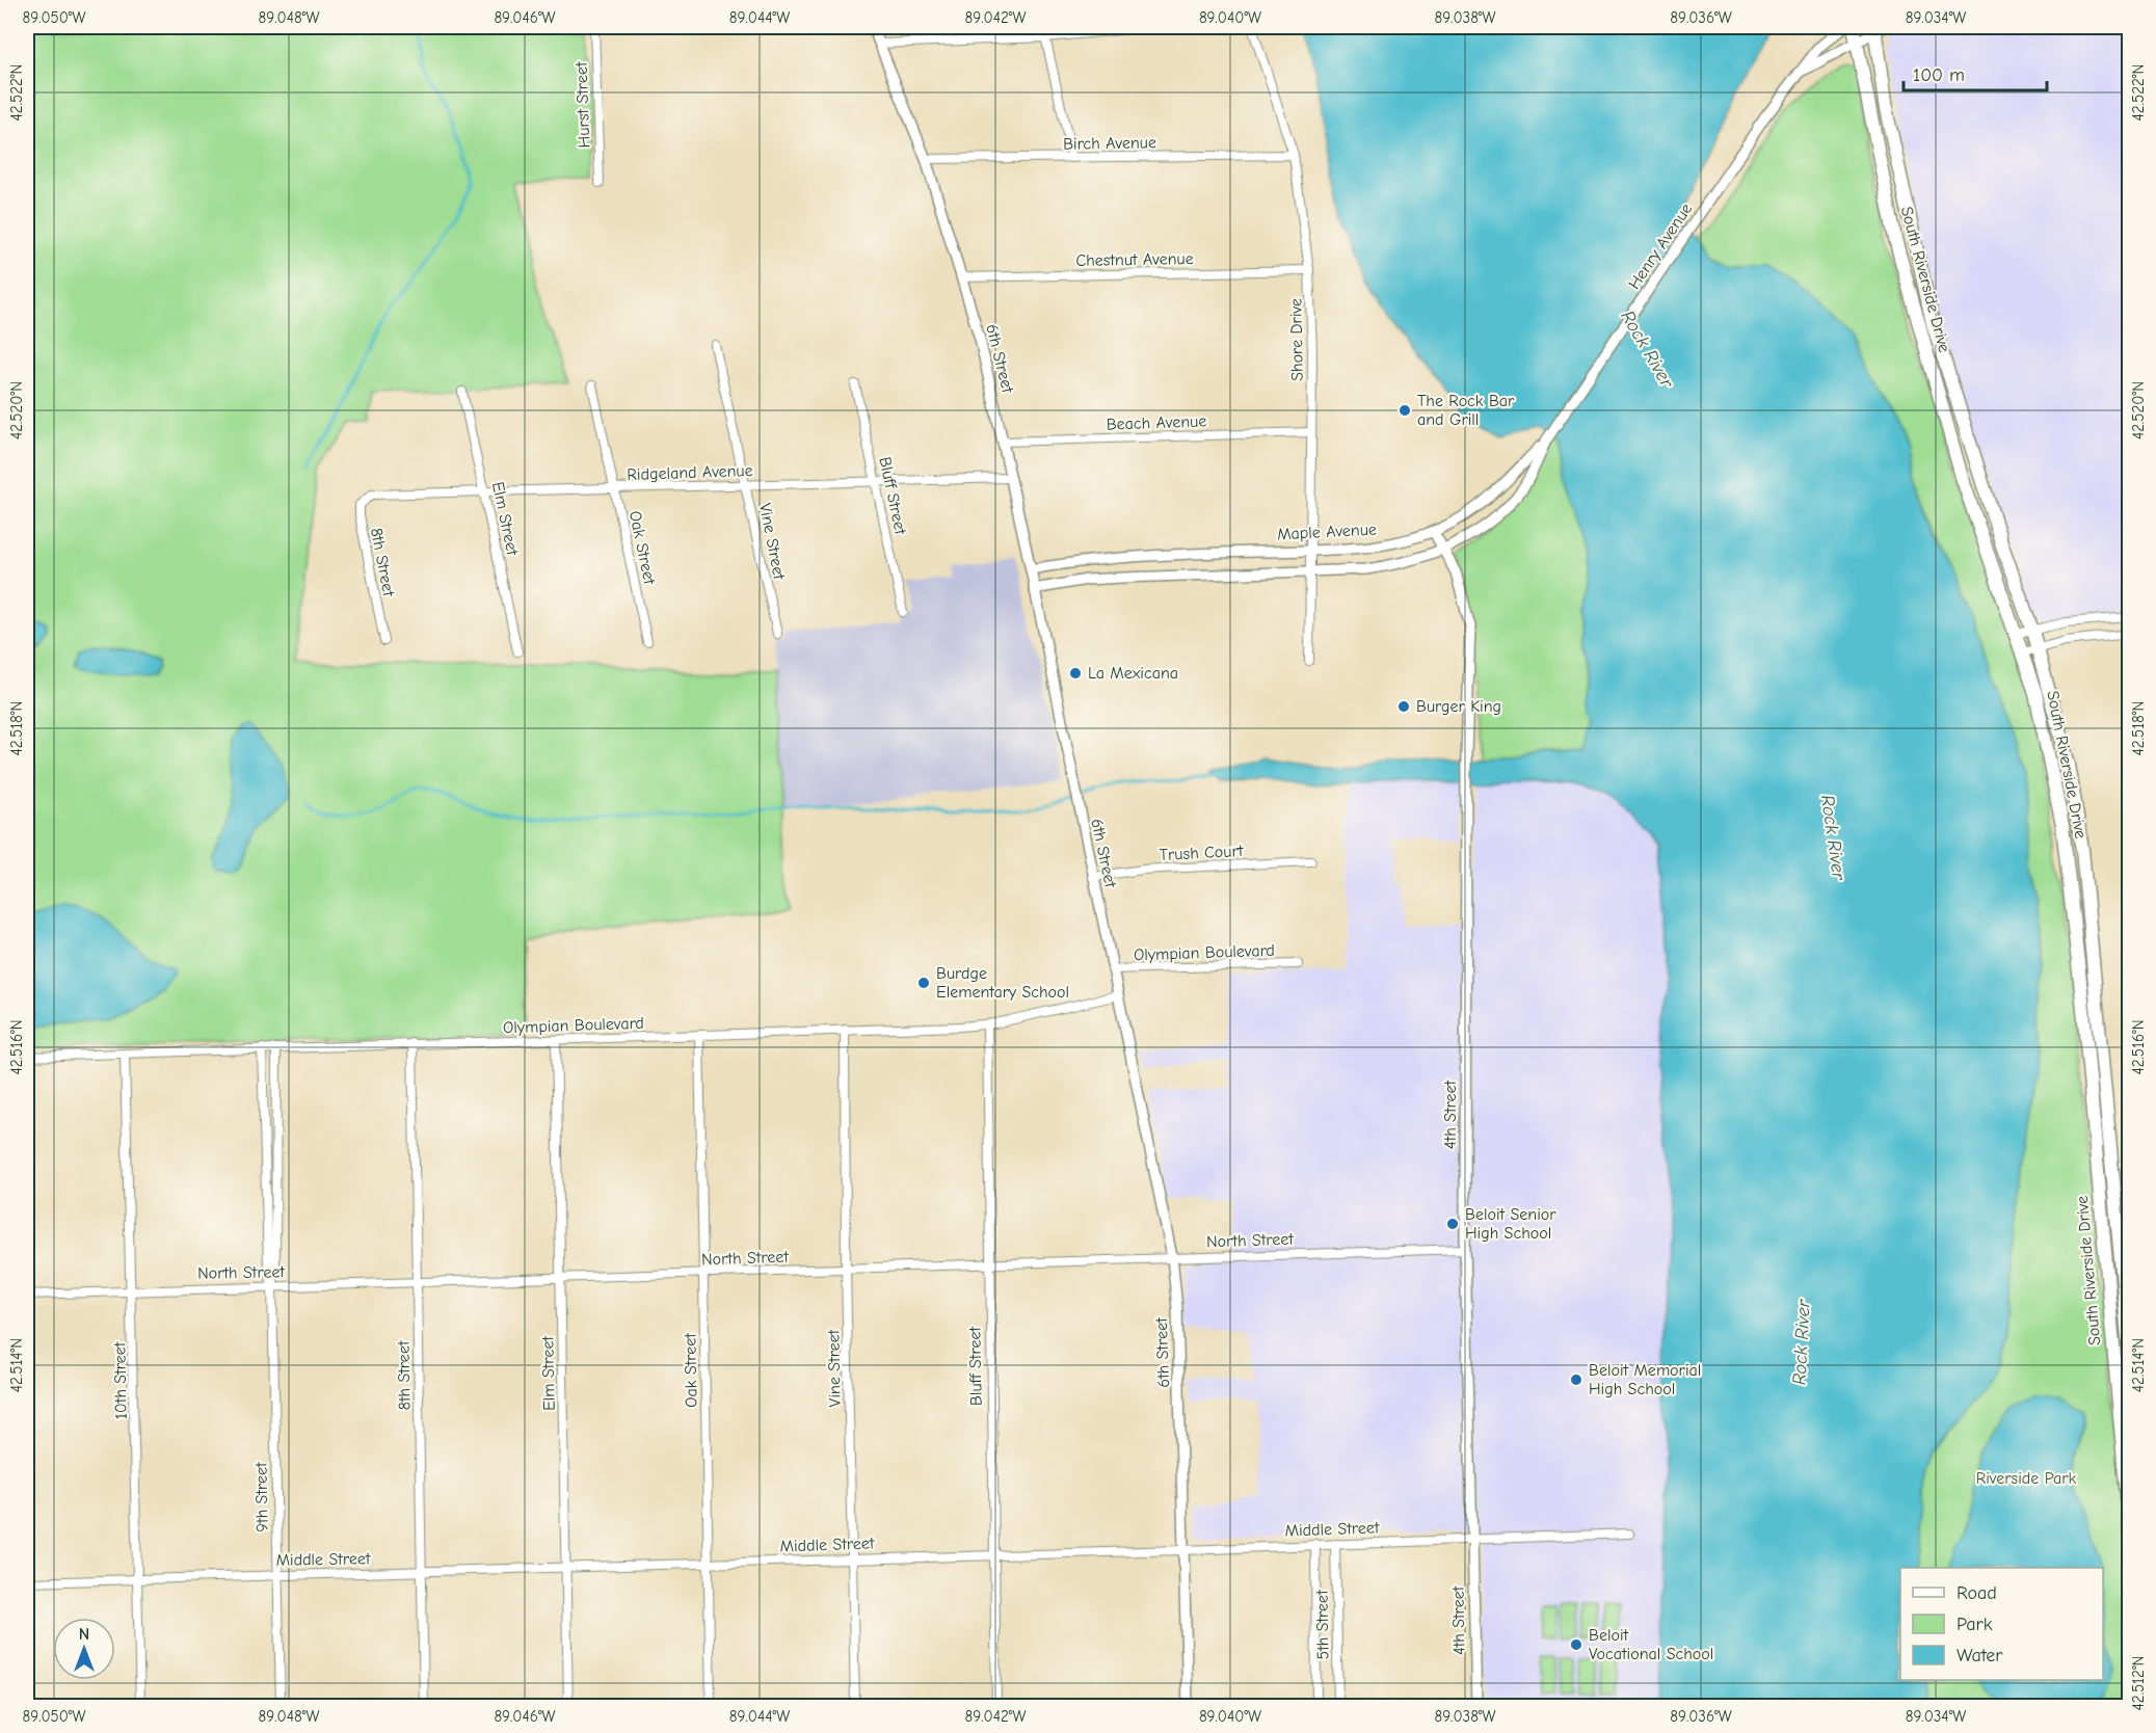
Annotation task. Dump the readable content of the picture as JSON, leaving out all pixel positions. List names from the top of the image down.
{
  "streets": {
    "main road": ["South Riverside Drive"],
    "street": [
      "Hurst Street",
      "Birch Avenue",
      "Henry Avenue",
      "Chestnut Avenue",
      "Shore Drive",
      "6th Street",
      "Beach Avenue",
      "Ridgeland Avenue",
      "Bluff Street",
      "Elm Street",
      "Maple Avenue",
      "Vine Street",
      "Oak Street",
      "8th Street",
      "Trush Court",
      "Olympian Boulevard",
      "4th Street",
      "North Street",
      "10th Street",
      "9th Street",
      "Middle Street",
      "5th Street"
    ]
  },
  "crossings": [
    ["Birch Avenue", "Shore Drive"],
    ["Birch Avenue", "6th Street"],
    ["Henry Avenue", "South Riverside Drive"],
    ["Henry Avenue", "Maple Avenue"],
    ["Chestnut Avenue", "Shore Drive"],
    ["Chestnut Avenue", "6th Street"],
    ["Shore Drive", "Beach Avenue"],
    ["Shore Drive", "Maple Avenue"],
    ["6th Street", "Beach Avenue"],
    ["6th Street", "Ridgeland Avenue"],
    ["6th Street", "Maple Avenue"],
    ["6th Street", "Trush Court"],
    ["6th Street", "Olympian Boulevard"],
    ["6th Street", "North Street"],
    ["6th Street", "Middle Street"],
    ["Ridgeland Avenue", "Bluff Street"],
    ["Ridgeland Avenue", "Elm Street"],
    ["Ridgeland Avenue", "Vine Street"],
    ["Ridgeland Avenue", "Oak Street"],
    ["Ridgeland Avenue", "8th Street"],
    ["Bluff Street", "Olympian Boulevard"],
    ["Bluff Street", "North Street"],
    ["Bluff Street", "Middle Street"],
    ["Elm Street", "Olympian Boulevard"],
    ["Elm Street", "North Street"],
    ["Elm Street", "Middle Street"],
    ["Maple Avenue", "4th Street"],
    ["Vine Street", "Olympian Boulevard"],
    ["Vine Street", "North Street"],
    ["Vine Street", "Middle Street"],
    ["Oak Street", "Olympian Boulevard"],
    ["Oak Street", "North Street"],
    ["Oak Street", "Middle Street"],
    ["8th Street", "Olympian Boulevard"],
    ["8th Street", "North Street"],
    ["8th Street", "Middle Street"],
    ["Olympian Boulevard", "10th Street"],
    ["Olympian Boulevard", "9th Street"],
    ["4th Street", "North Street"],
    ["4th Street", "Middle Street"],
    ["North Street", "10th Street"],
    ["North Street", "9th Street"],
    ["10th Street", "Middle Street"],
    ["9th Street", "Middle Street"],
    ["Middle Street", "5th Street"]
  ],
  "water": ["Rock River"],
  "parks": ["Riverside Park"],
  "places": [
    "The Rock Bar and Grill",
    "La Mexicana",
    "Burger King",
    "Burdge Elementary School",
    "Beloit Senior High School",
    "Beloit Memorial High School",
    "Beloit Vocational School"
  ],
  "legend": ["Road", "Park", "Water"],
  "scale_bar": "100 m",
  "north": "top",
  "coordinates": [
    "89.050°W",
    "89.048°W",
    "89.046°W",
    "89.044°W",
    "89.042°W",
    "89.040°W",
    "89.038°W",
    "89.036°W",
    "89.034°W",
    "42.522°N",
    "42.520°N",
    "42.518°N",
    "42.516°N",
    "42.514°N",
    "42.512°N"
  ]
}
